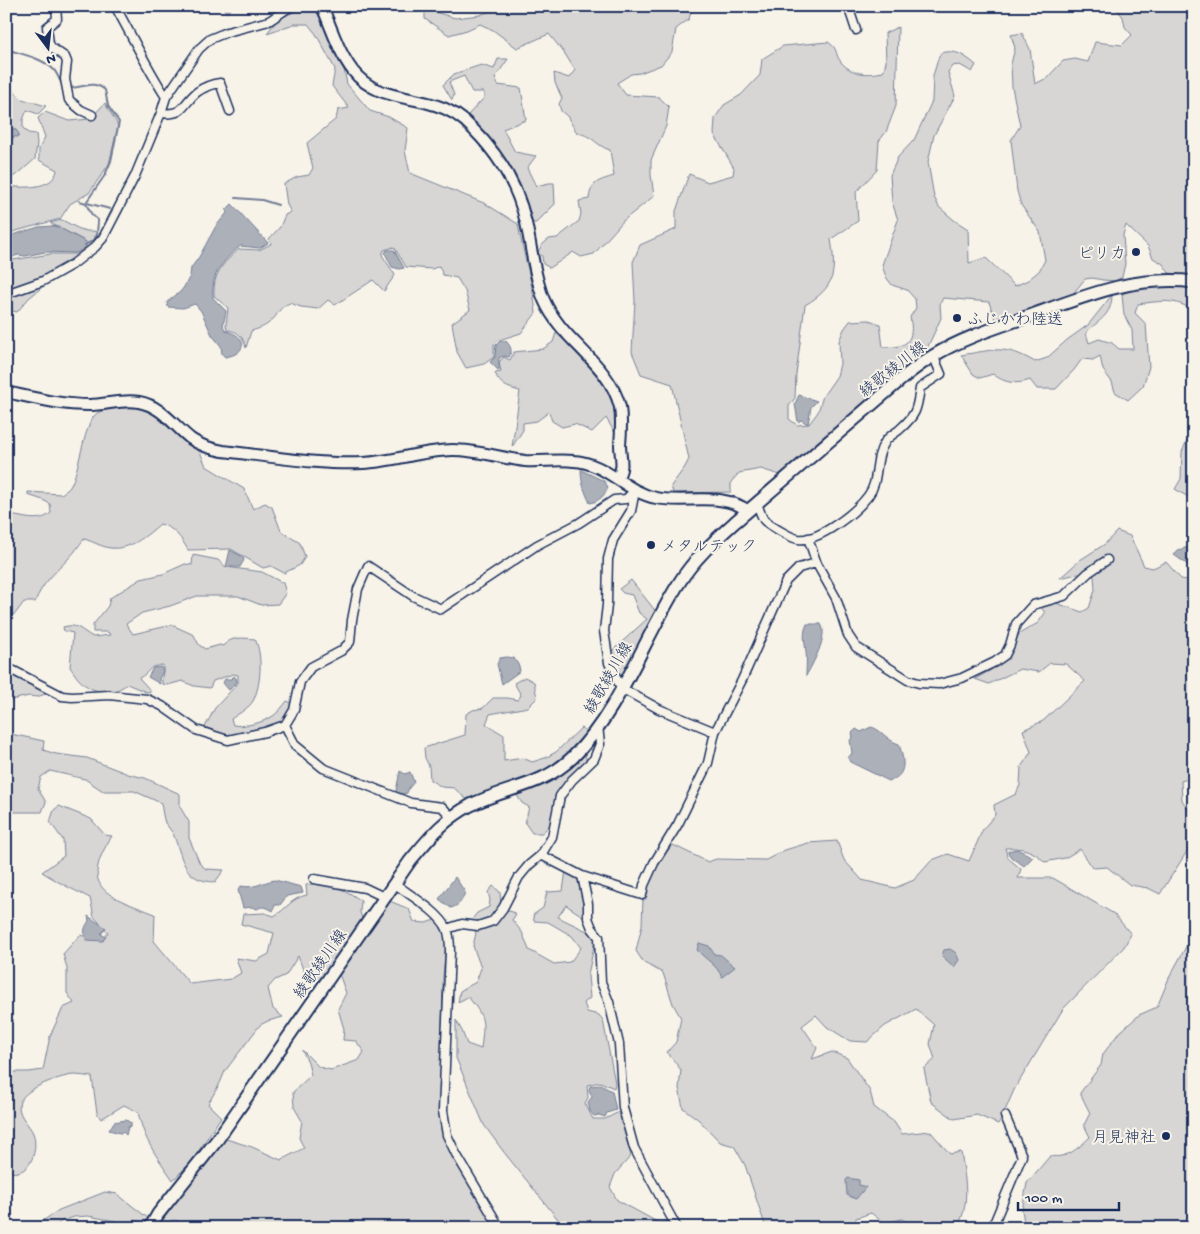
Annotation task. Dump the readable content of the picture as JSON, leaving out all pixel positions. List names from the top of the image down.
{
  "streets": {
    "main road": ["綾歌綾川線"]
  },
  "places": [
    "ピリカ",
    "ふじかわ陸送",
    "メタルテック",
    "月見神社"
  ],
  "scale_bar": "100 m",
  "north": "bottom"
}
